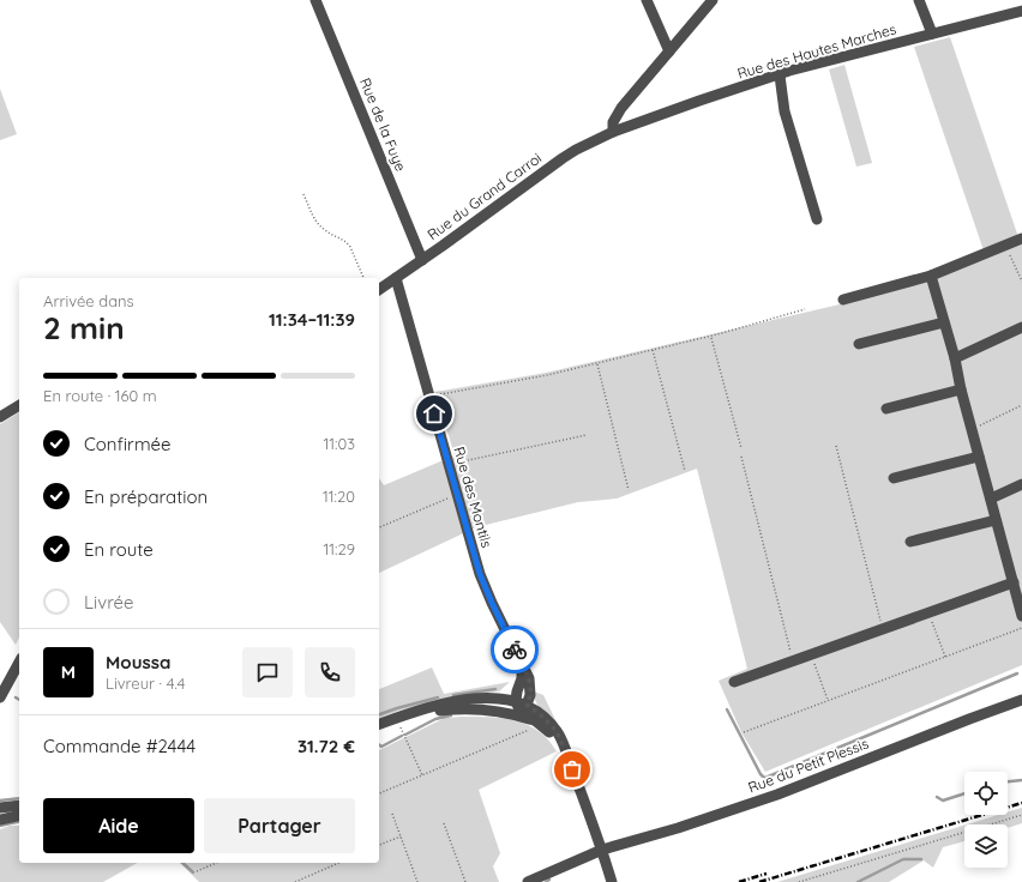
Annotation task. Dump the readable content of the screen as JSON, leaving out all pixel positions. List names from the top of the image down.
{
  "streets": {
    "street": [
      "Rue des Hautes Marches",
      "Rue de la Fuye",
      "Rue du Grand Carroi",
      "Rue des Montils",
      "Rue du Petit Plessis"
    ]
  },
  "crossings": [
    ["Rue des Hautes Marches", "Rue du Grand Carroi"],
    ["Rue de la Fuye", "Rue du Grand Carroi"],
    ["Rue du Grand Carroi", "Rue des Montils"]
  ],
  "page": {
    "heading": ["2 min", "Arrivée dans", "11:34–11:39"],
    "panel": [
      "Moussa",
      "Livreur · 4.4",
      "Commande #2444",
      "31.72 €"
    ],
    "bar": "En route · 160 m",
    "list": [
      ["Confirmée", "11:03"],
      ["En préparation", "11:20"],
      ["En route", "11:29"],
      "Livrée"
    ],
    "round": "M",
    "buttons": ["Aide", "Partager"]
  }
}
